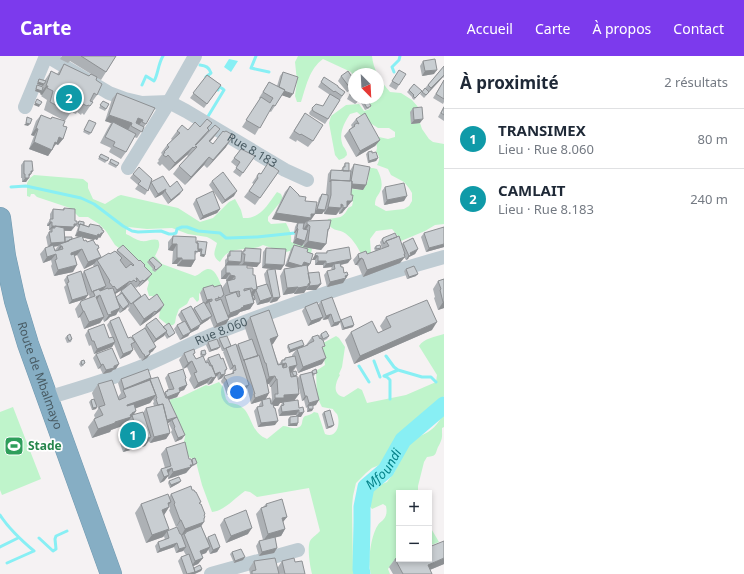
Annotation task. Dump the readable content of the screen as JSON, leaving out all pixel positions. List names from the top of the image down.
{
  "streets": {
    "highway": ["Route de Mbalmayo"],
    "street": ["Rue 8.183", "Rue 8.060"]
  },
  "crossings": [
    ["Rue 8.060", "Route de Mbalmayo"]
  ],
  "water": ["Mfoundi"],
  "places": {
    "sports": ["Stade"]
  },
  "north": "bottom right",
  "page": {
    "header": "Carte",
    "nav": [
      "Accueil",
      "Carte",
      "À propos",
      "Contact"
    ],
    "heading": ["À proximité", "2 résultats"],
    "pins": ["2", "1"],
    "list": [
      {
        "mark": "1",
        "name": "TRANSIMEX",
        "note": "Lieu · Rue 8.060",
        "value": "80 m"
      },
      {
        "mark": "2",
        "name": "CAMLAIT",
        "note": "Lieu · Rue 8.183",
        "value": "240 m"
      }
    ],
    "map_buttons": ["+", "−"]
  }
}
